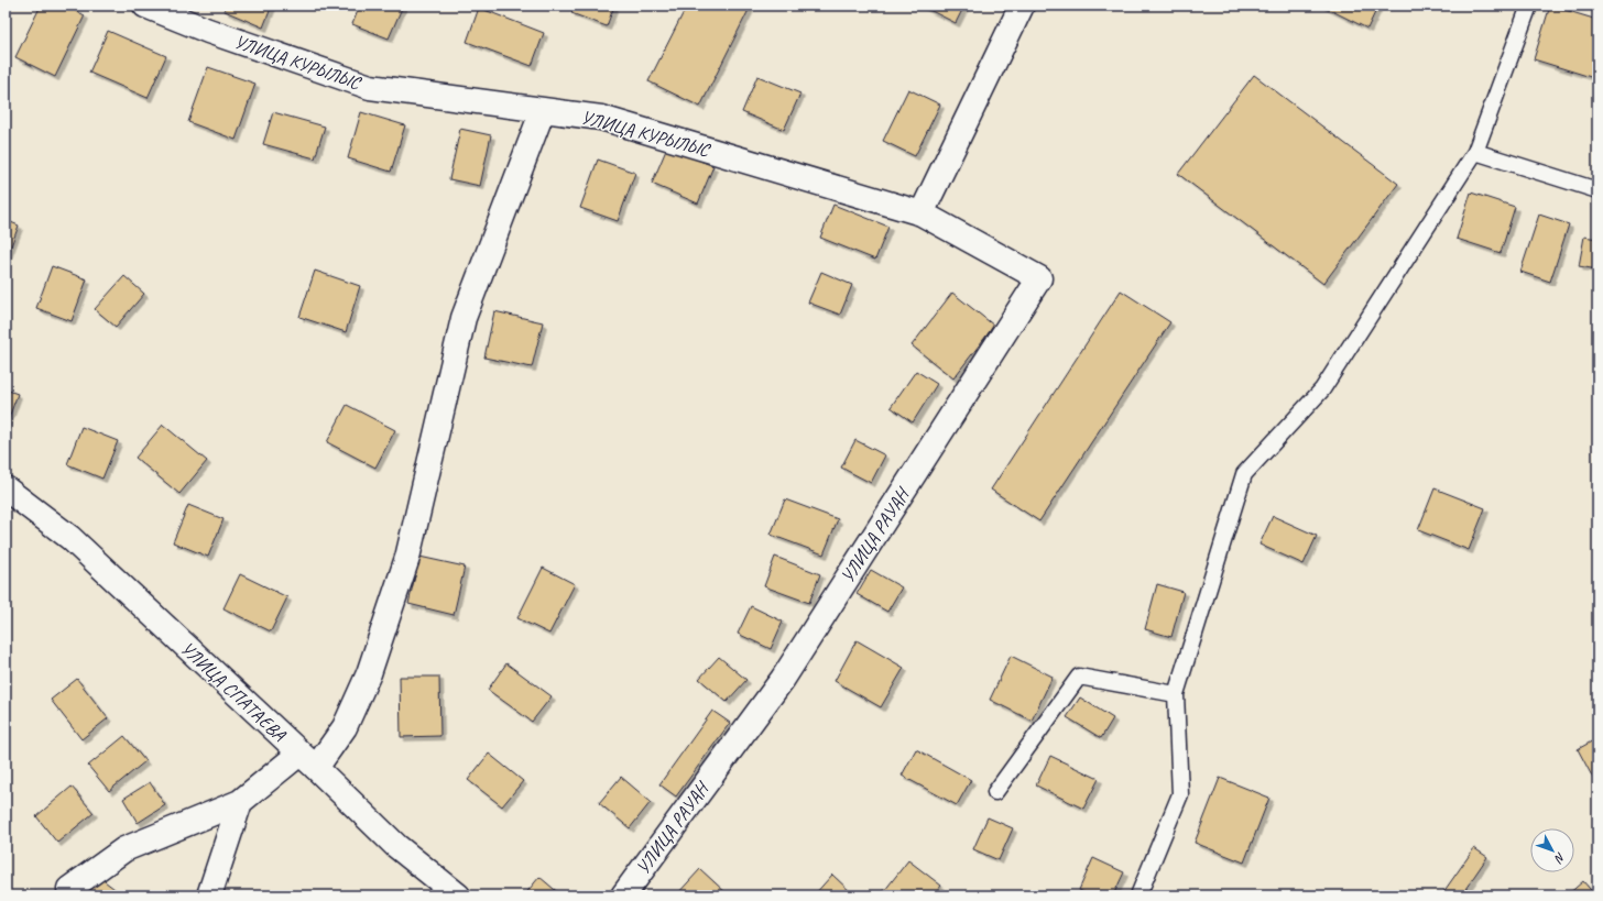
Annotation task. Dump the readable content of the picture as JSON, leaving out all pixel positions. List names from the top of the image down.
{
  "streets": {
    "street": ["УЛИЦА КУРЫЛЫС", "УЛИЦА РАУАН", "УЛИЦА СПАТАЕВА"]
  },
  "crossings": [
    ["УЛИЦА КУРЫЛЫС", "УЛИЦА РАУАН"]
  ],
  "north": "bottom right"
}
